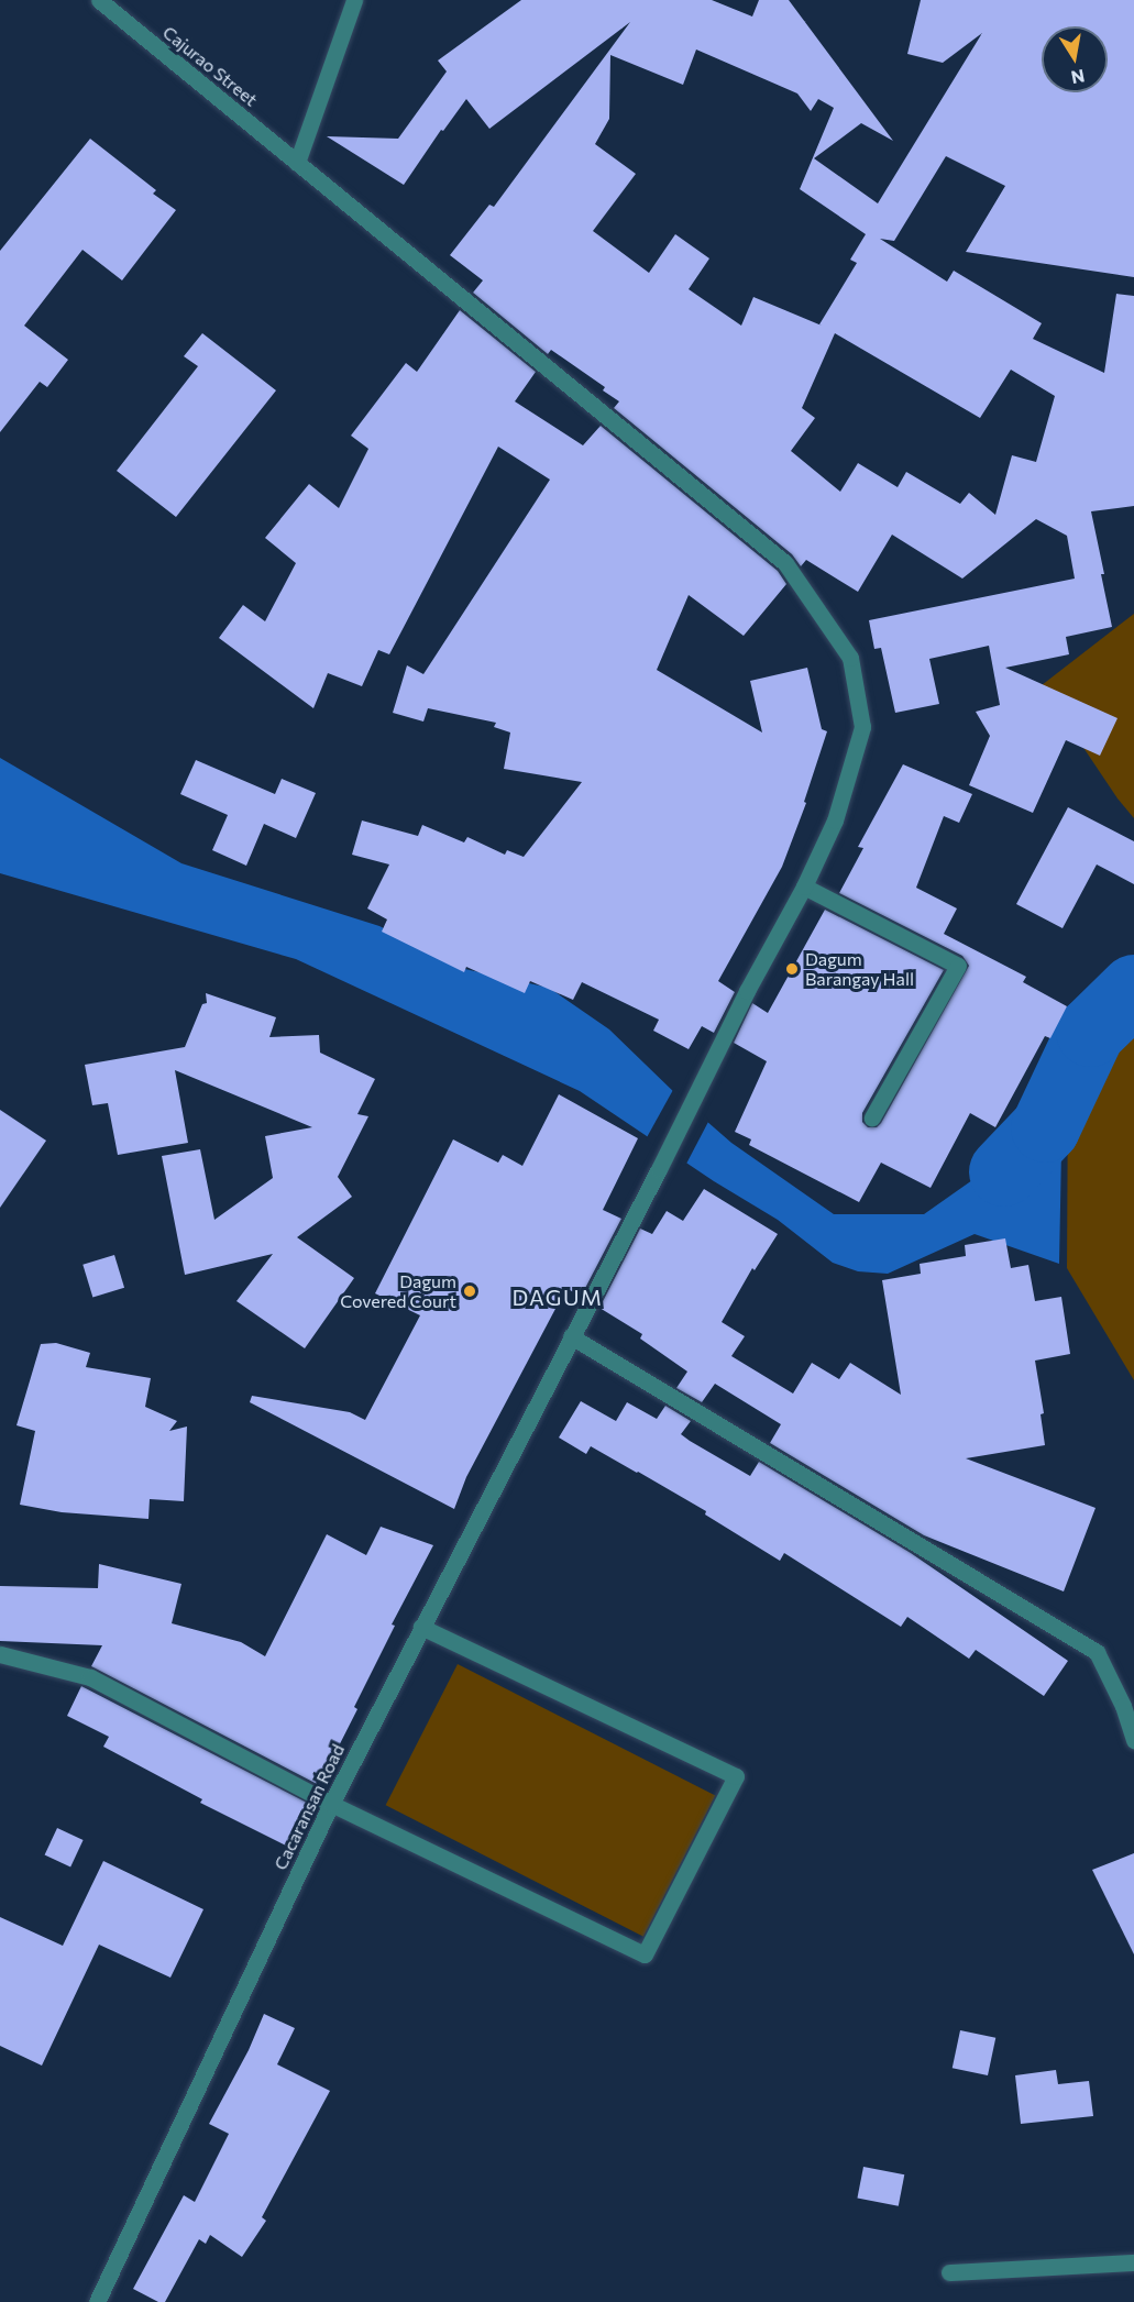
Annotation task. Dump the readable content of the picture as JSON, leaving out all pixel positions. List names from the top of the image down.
{
  "streets": {
    "street": ["Cajurao Street", "Cacaransan Road"]
  },
  "crossings": [
    ["Cajurao Street", "Cacaransan Road"]
  ],
  "districts": ["DAGUM"],
  "places": ["Dagum Barangay Hall", "Dagum Covered Court"],
  "north": "bottom"
}
